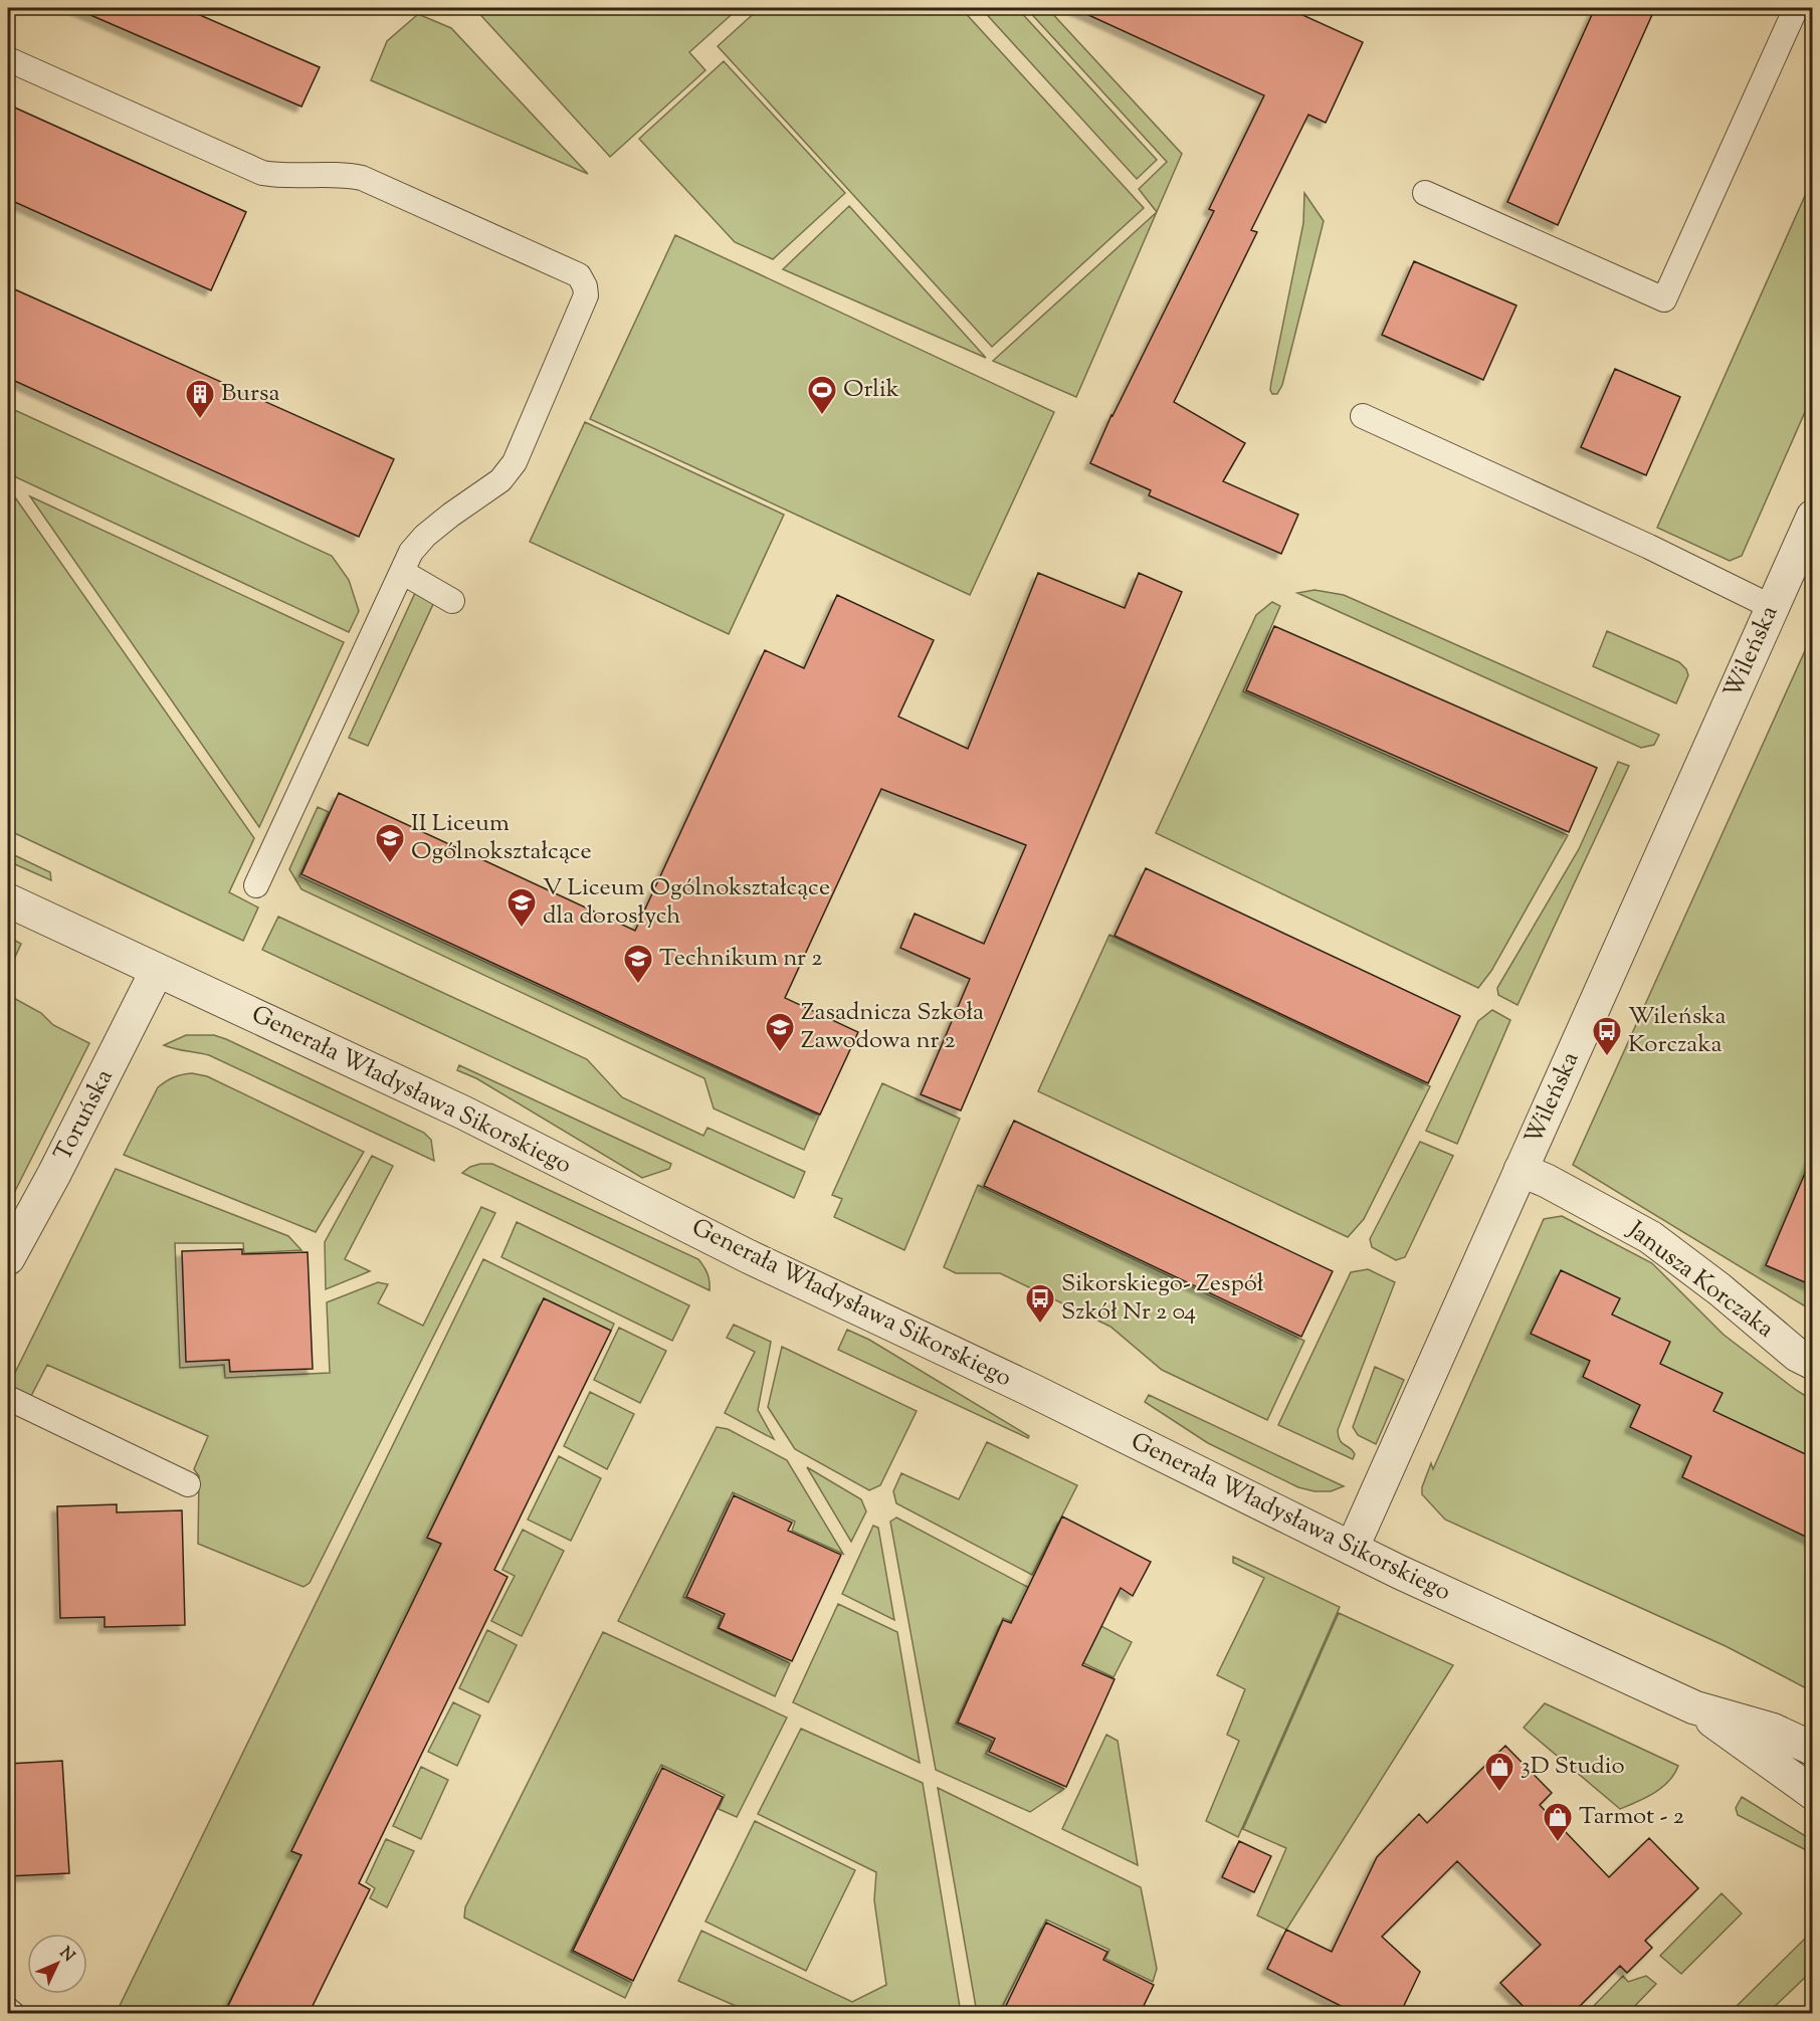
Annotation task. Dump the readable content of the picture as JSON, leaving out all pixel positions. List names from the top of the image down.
{
  "streets": {
    "street": [
      "Wileńska",
      "Generała Władysława Sikorskiego",
      "Toruńska",
      "Janusza Korczaka"
    ]
  },
  "crossings": [
    ["Wileńska", "Generała Władysława Sikorskiego"],
    ["Wileńska", "Janusza Korczaka"],
    ["Generała Władysława Sikorskiego", "Toruńska"]
  ],
  "places": {
    "sports": ["Orlik"],
    "building": ["Bursa"],
    "school or university": [
      "II Liceum Ogólnokształcące",
      "V Liceum Ogólnokształcące dla dorosłych",
      "Technikum nr 2",
      "Zasadnicza Szkoła Zawodowa nr 2"
    ],
    "bus stop": ["Wileńska Korczaka", "Sikorskiego- Zespół Szkół Nr 2 04"],
    "shop": ["3D Studio", "Tarmot - 2"]
  },
  "north": "top right"
}
